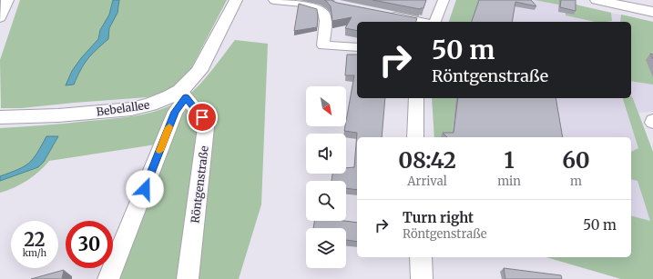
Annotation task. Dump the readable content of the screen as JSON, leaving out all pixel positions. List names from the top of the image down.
{
  "streets": {
    "main road": ["Bebelallee"],
    "street": ["Röntgenstraße"]
  },
  "crossings": [
    ["Bebelallee", "Röntgenstraße"]
  ],
  "north": "bottom right",
  "page": {
    "turn": ["50 m", "Röntgenstraße"],
    "eta": [
      "08:42",
      "Arrival",
      "1",
      "min",
      "60",
      "m"
    ],
    "list": [
      {
        "name": "Turn right",
        "note": "Röntgenstraße",
        "value": "50 m"
      }
    ],
    "speed": "22 km/h",
    "limit": "30"
  }
}
